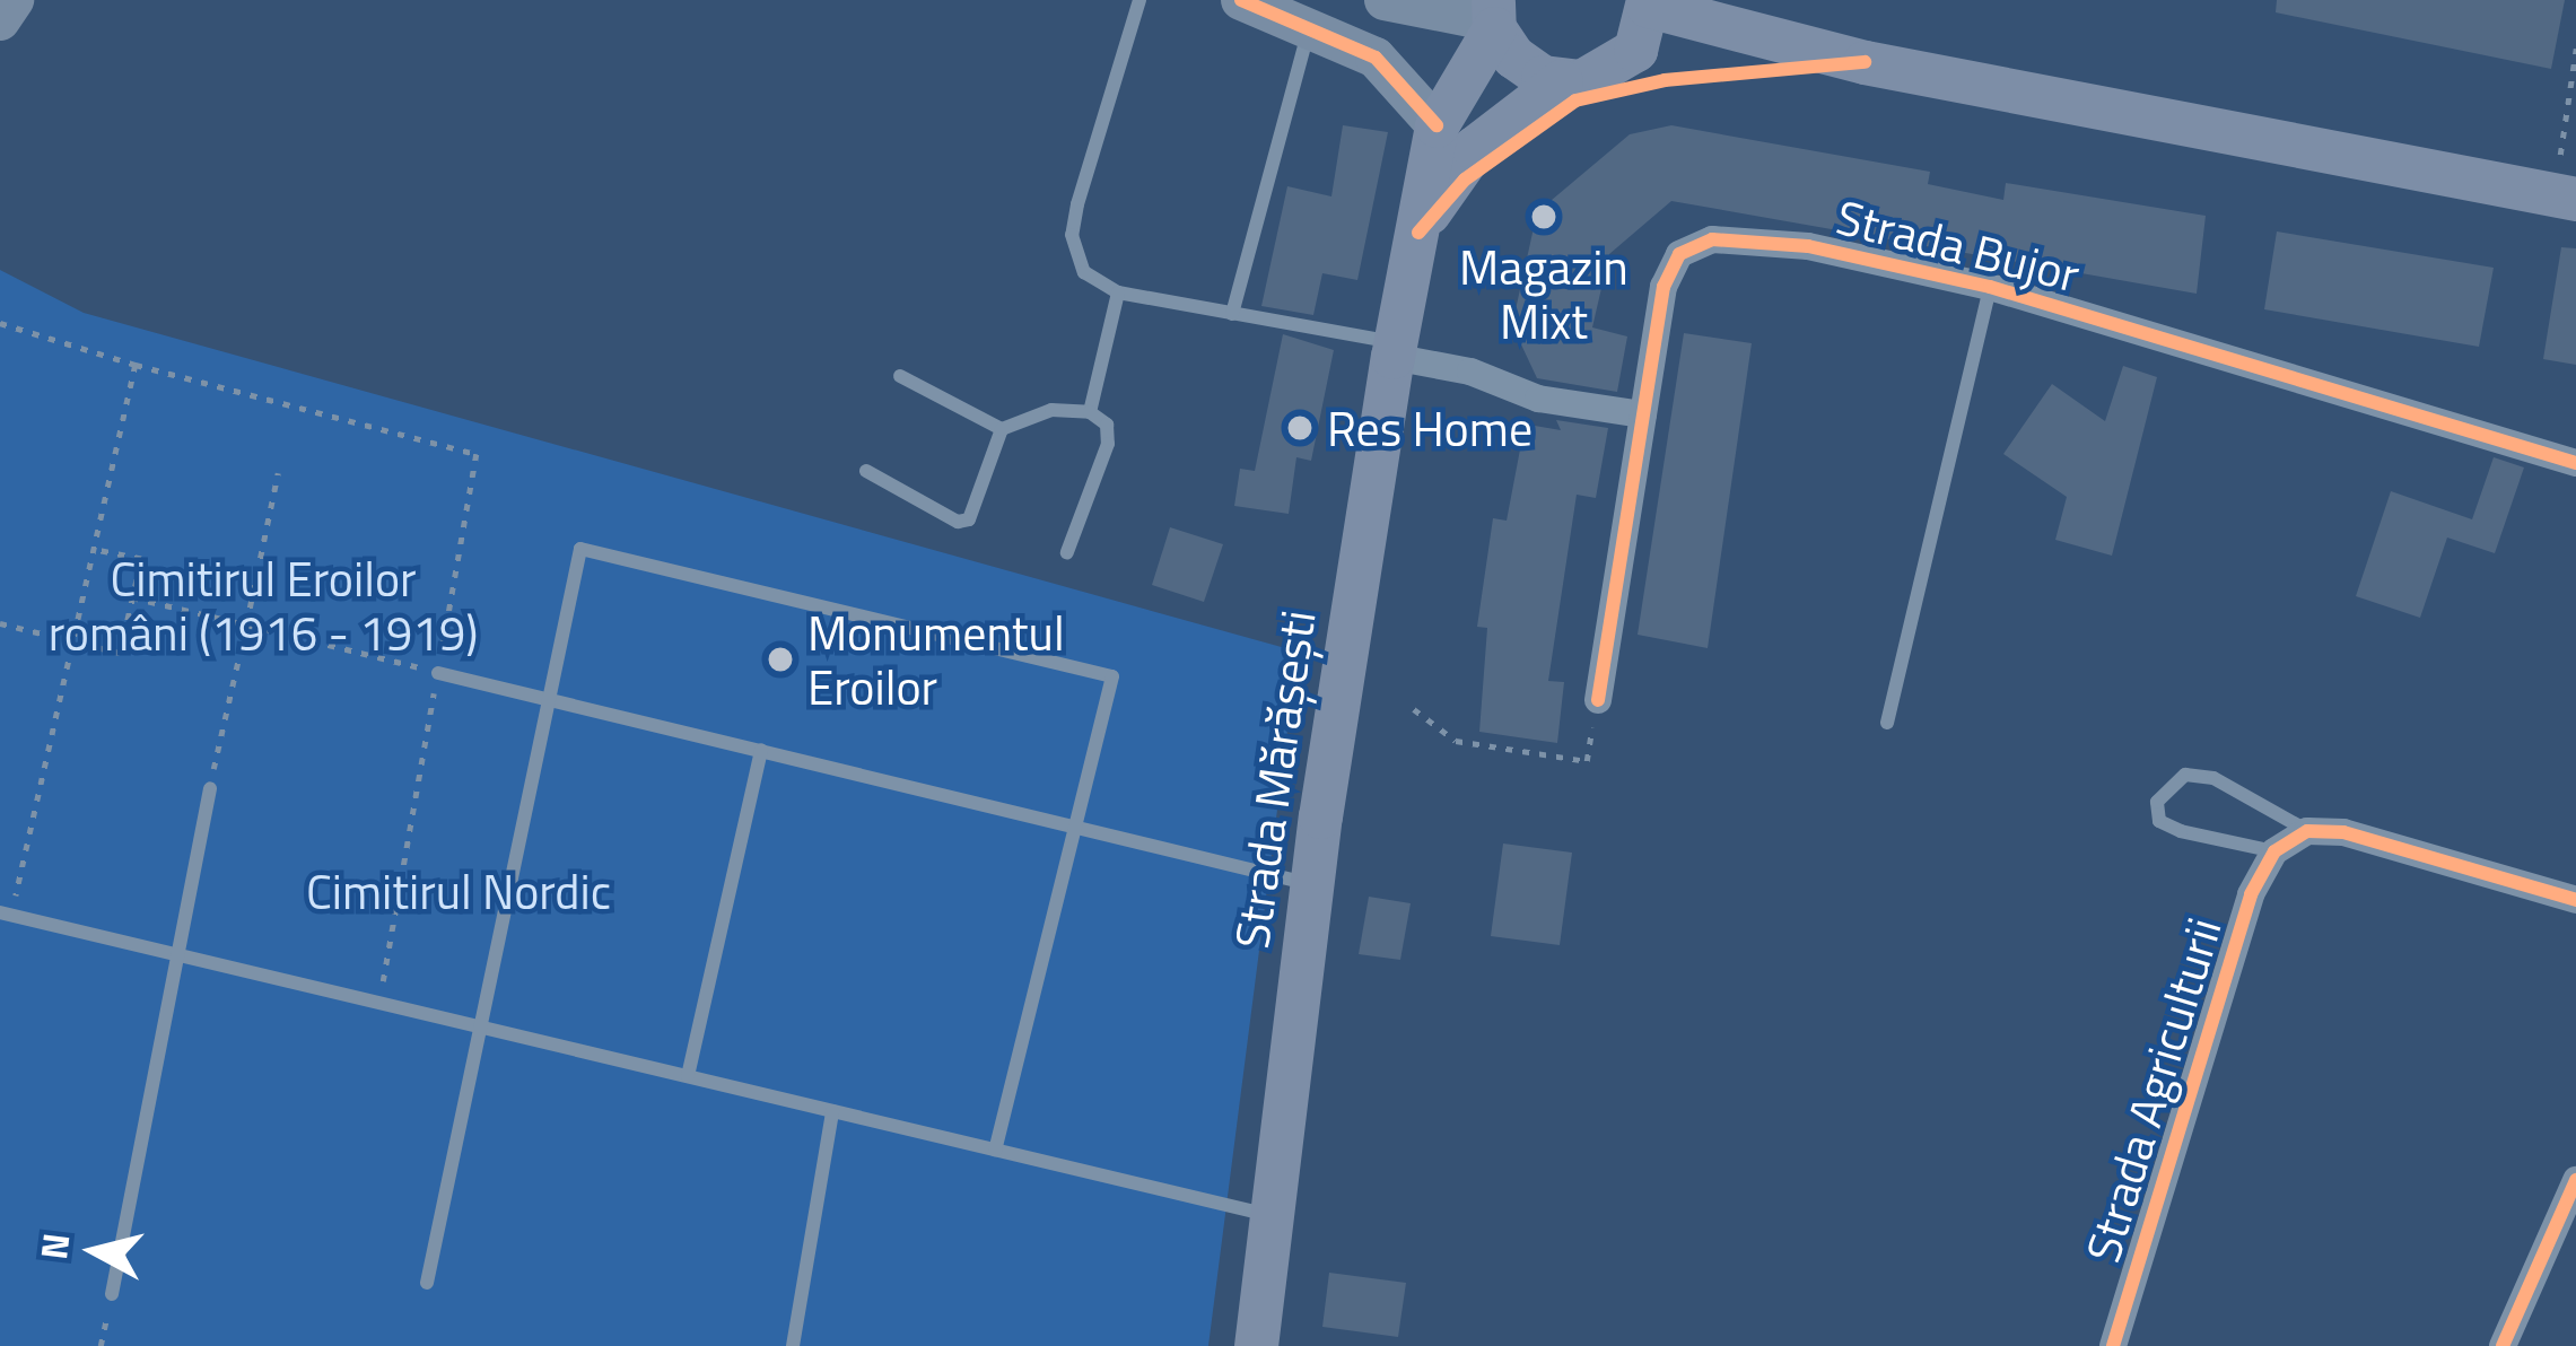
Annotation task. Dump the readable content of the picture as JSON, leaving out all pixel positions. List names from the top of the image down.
{
  "streets": {
    "main road": ["Strada Mărășești"],
    "street": ["Strada Bujor", "Strada Agriculturii"]
  },
  "parks": ["Cimitirul Eroilor români (1916 - 1919)", "Cimitirul Nordic"],
  "places": ["Magazin Mixt", "Res Home", "Monumentul Eroilor"],
  "north": "left"
}
